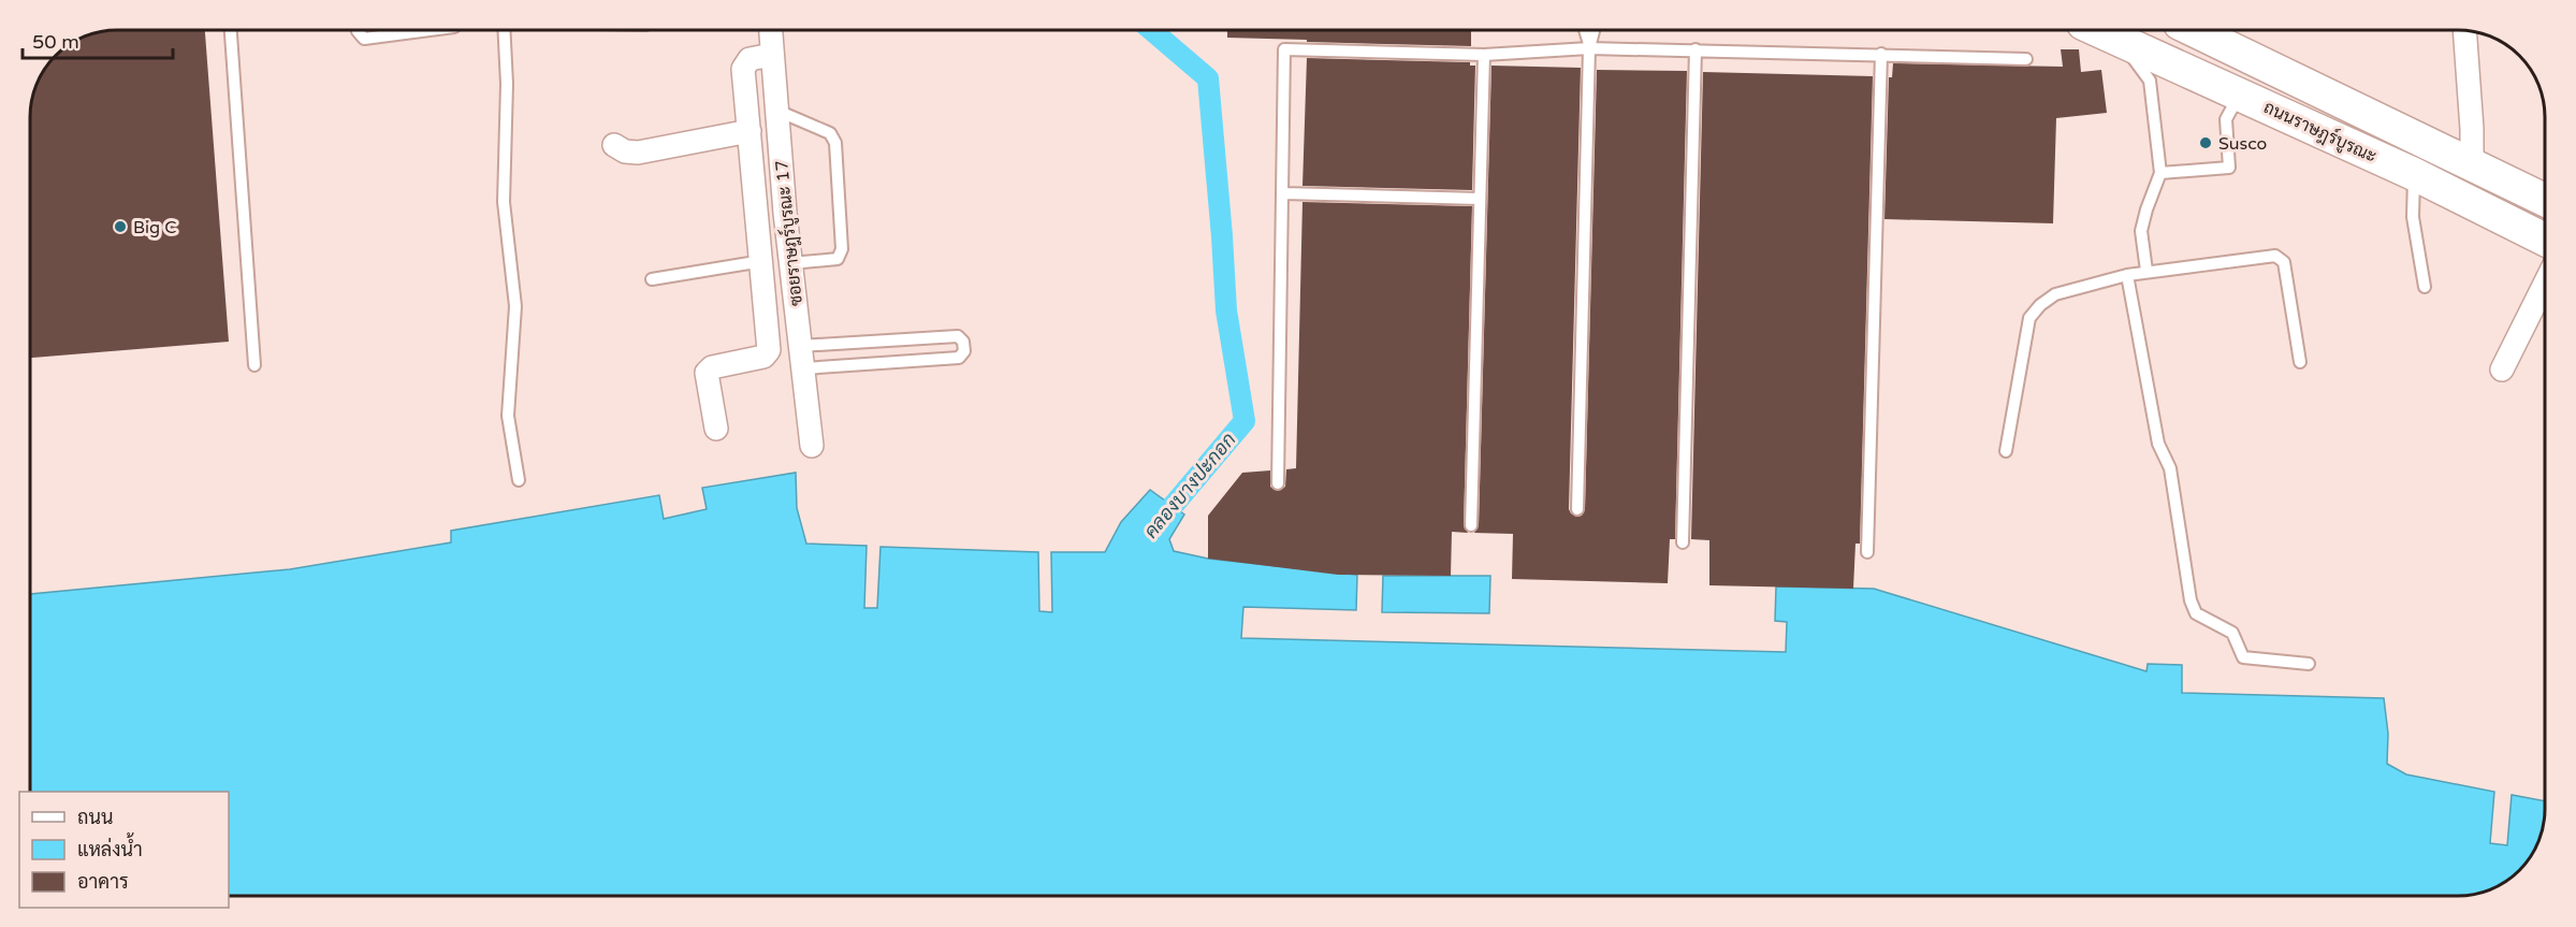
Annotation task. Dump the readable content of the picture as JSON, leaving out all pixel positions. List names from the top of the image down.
{
  "streets": {
    "main road": ["ถนนราษฎร์บูรณะ"],
    "street": ["ซอยราษฎร์บูรณะ 17"]
  },
  "water": ["คลองบางปะกอก"],
  "places": ["Susco", "Big C"],
  "legend": ["ถนน", "แหล่งน้ำ", "อาคาร"],
  "scale_bar": "50 m"
}
